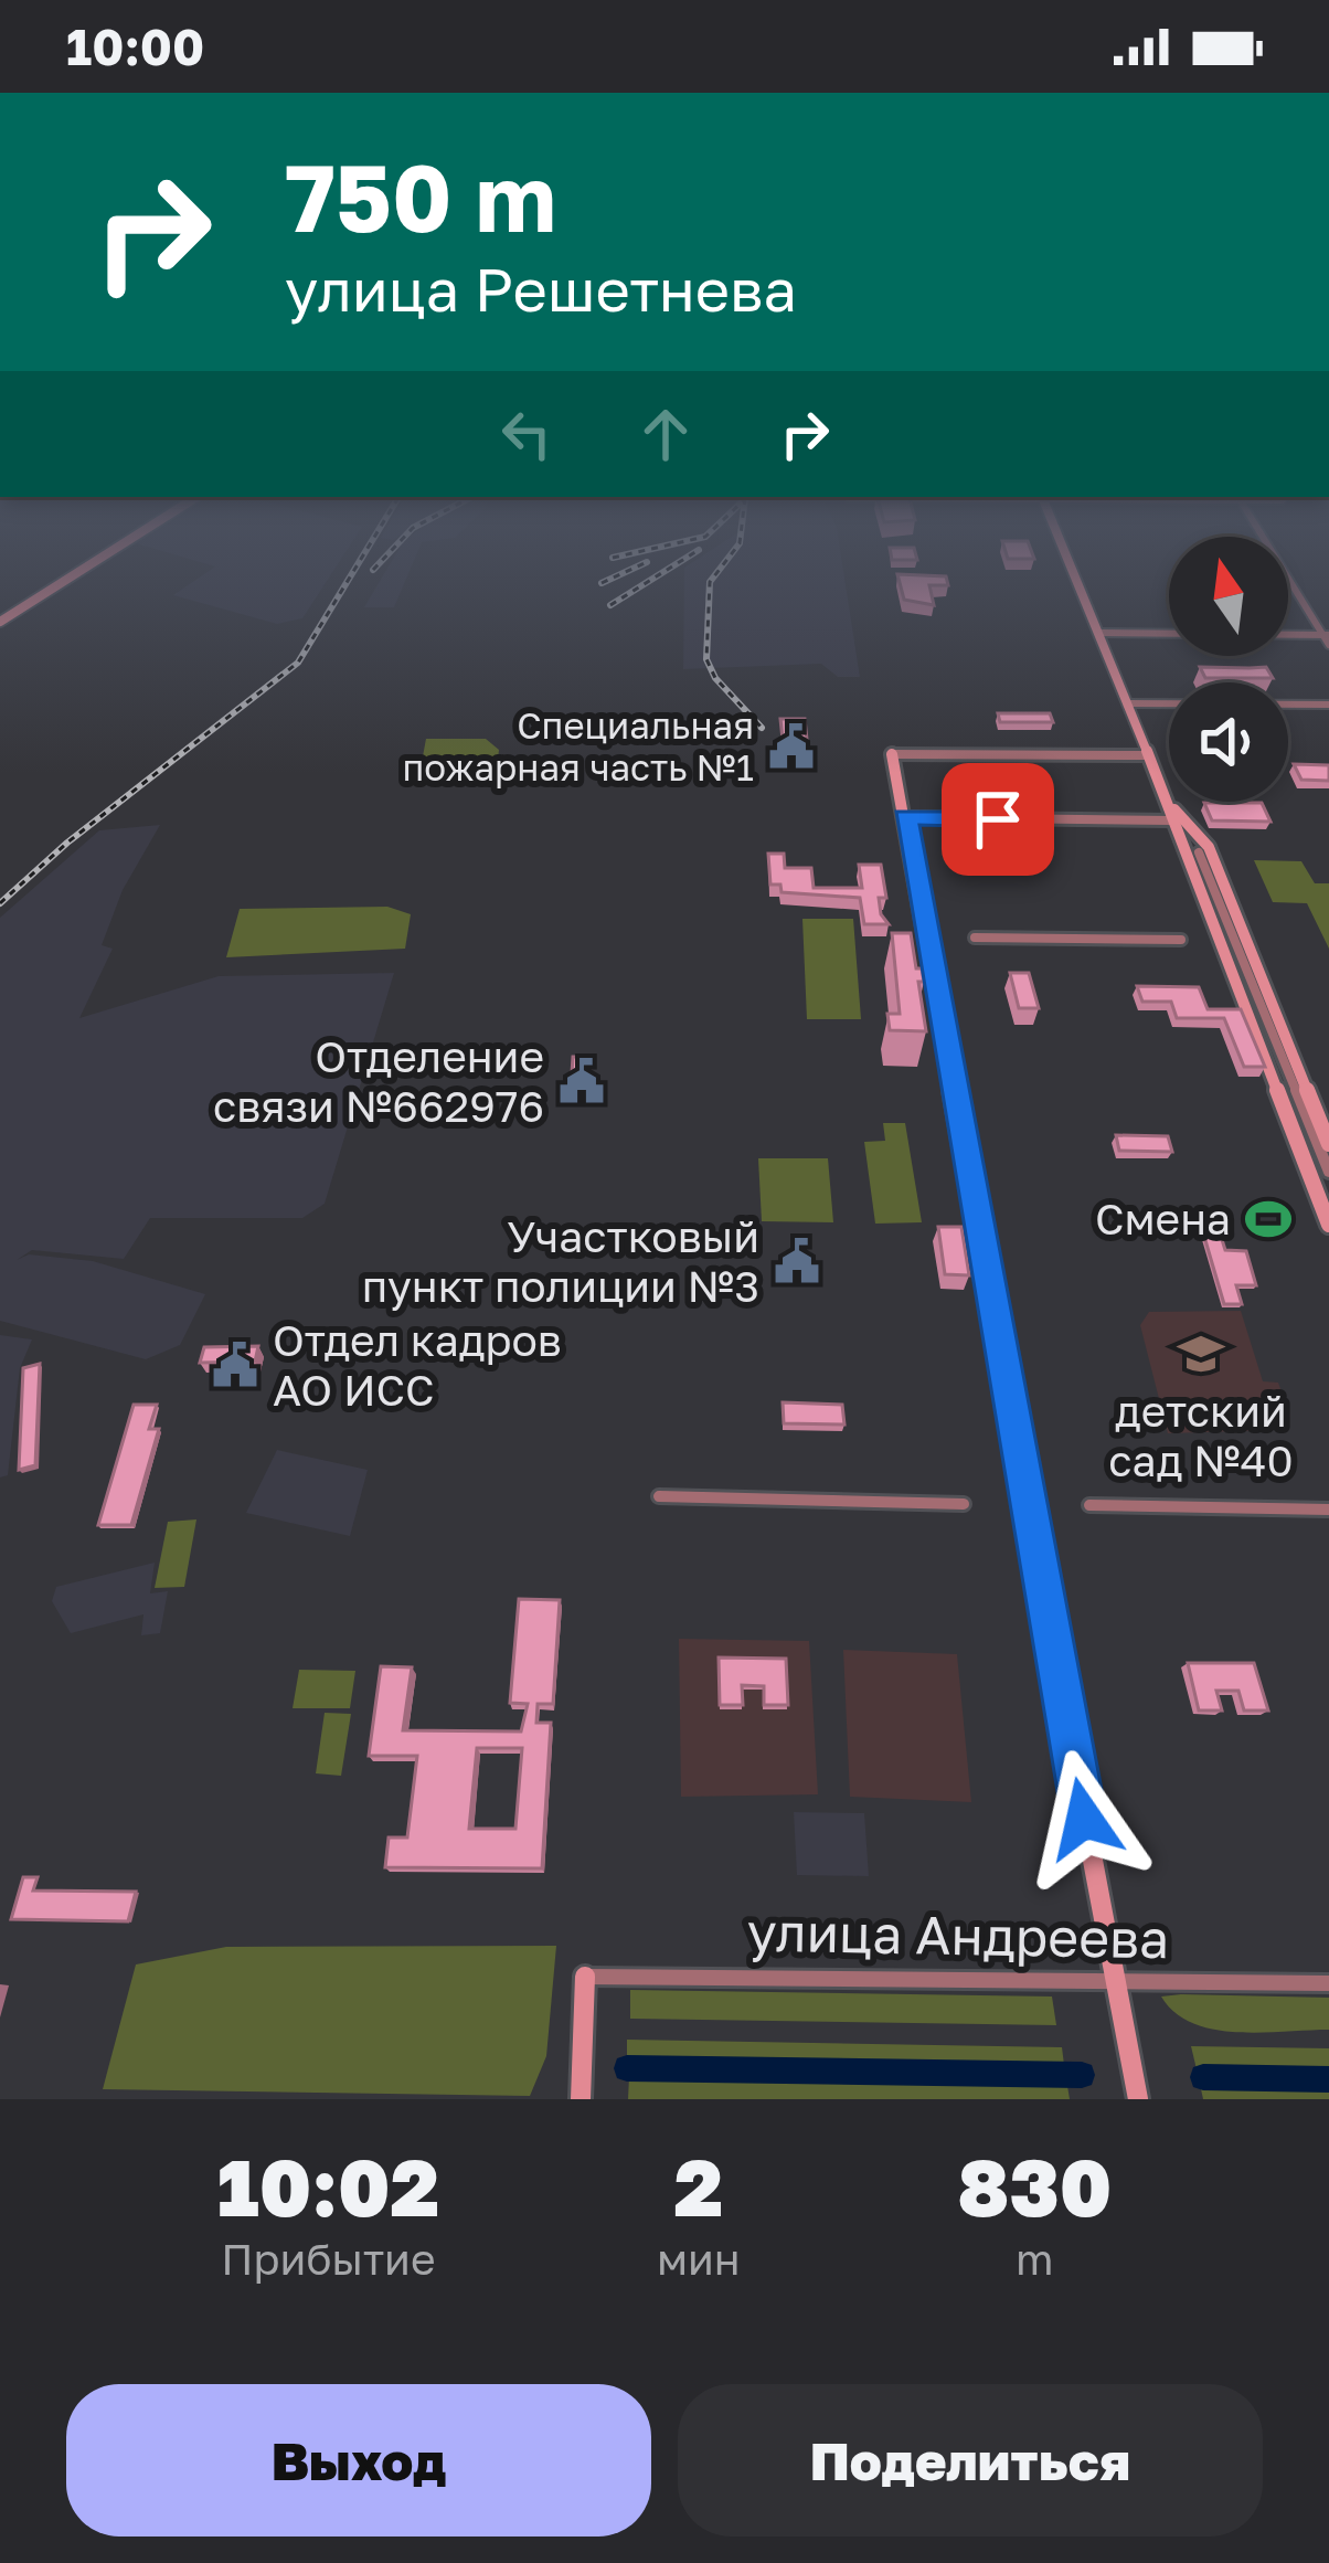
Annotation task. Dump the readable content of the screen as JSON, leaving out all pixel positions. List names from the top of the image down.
{
  "streets": {
    "street": ["улица Андреева"]
  },
  "places": {
    "public building": [
      "Специальная пожарная часть №1",
      "Отделение связи №662976",
      "Участковый пункт полиции №3",
      "Отдел кадров АО ИСС"
    ],
    "sports": ["Смена"],
    "school or university": ["детский сад №40"]
  },
  "north": "top",
  "page": {
    "status": "10:00",
    "turn": ["750 m", "улица Решетнева"],
    "eta": [
      "10:02",
      "Прибытие",
      "2",
      "мин",
      "830",
      "m"
    ],
    "buttons": ["Выход", "Поделиться"]
  }
}
